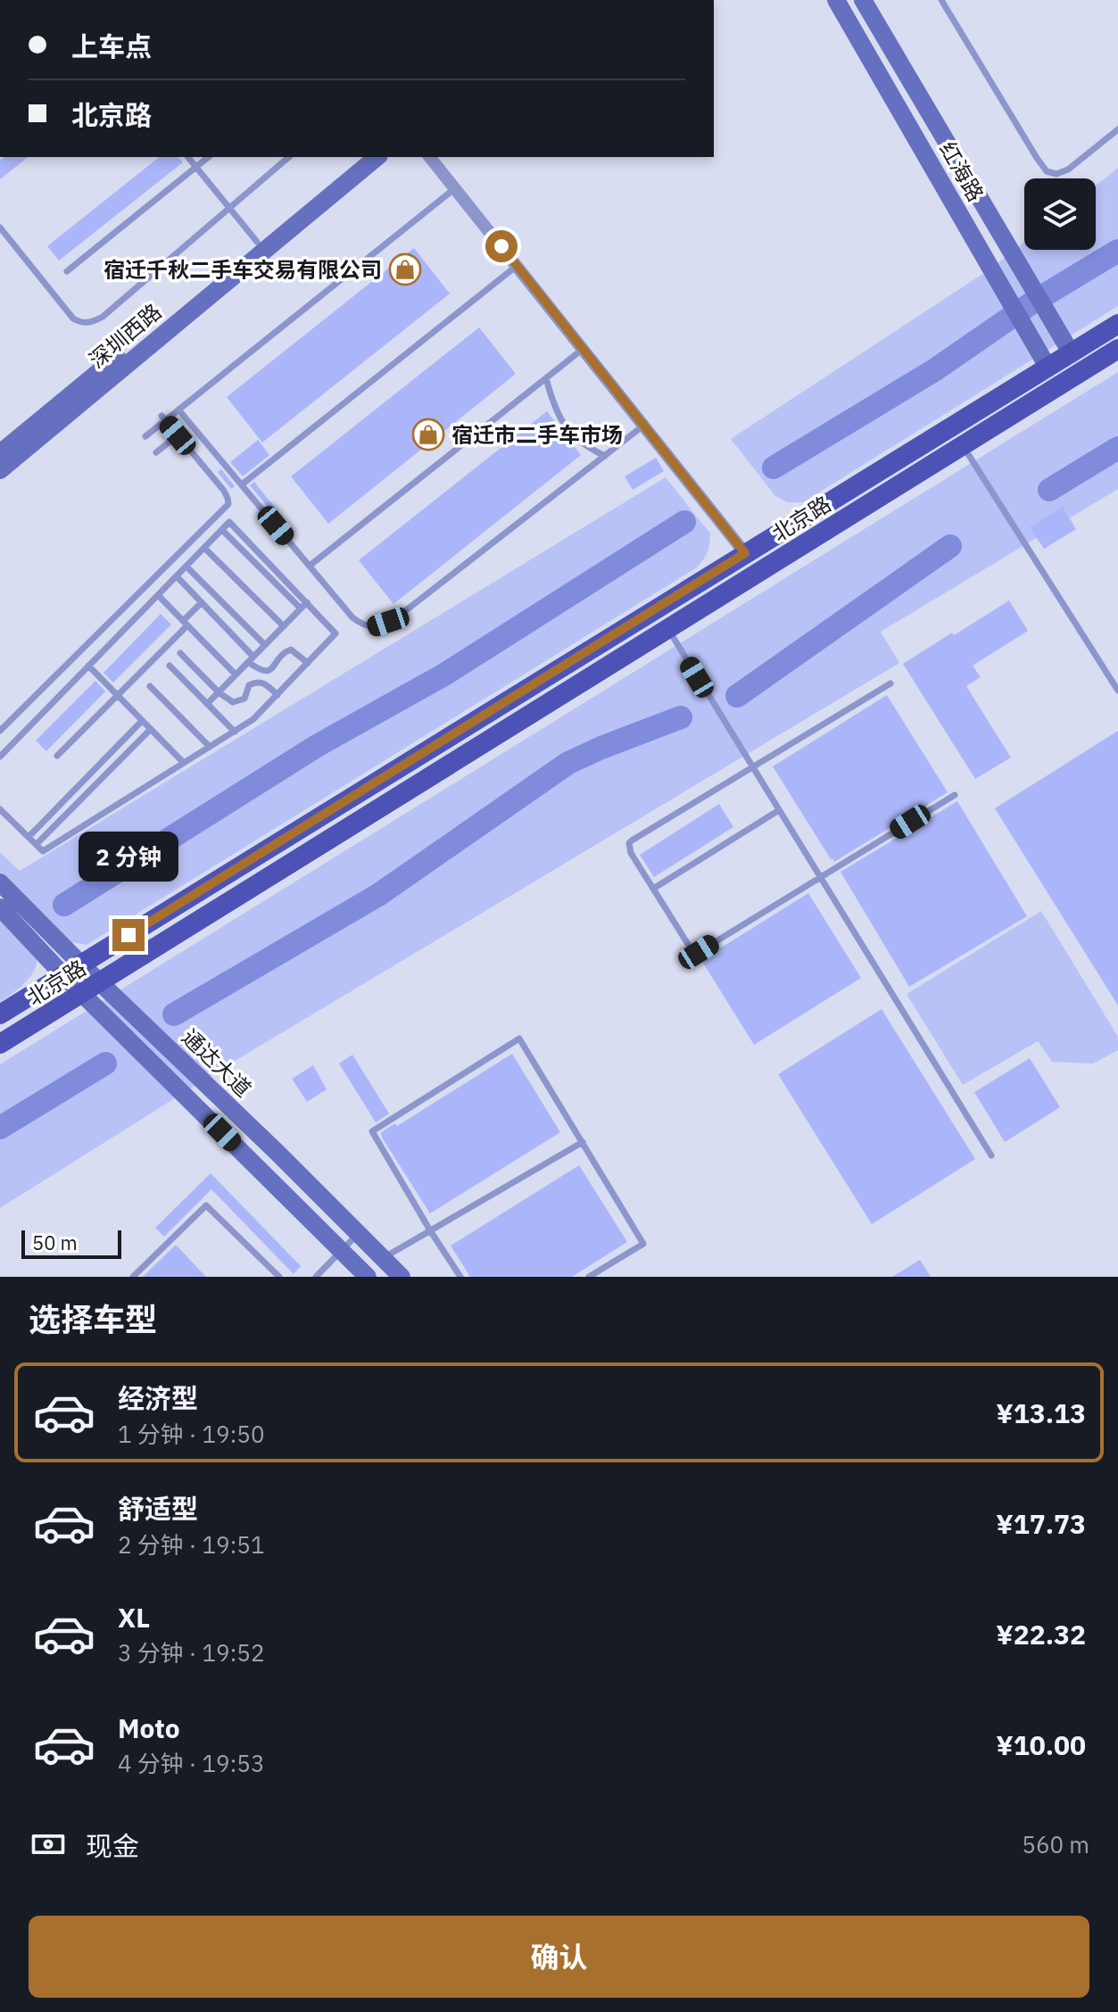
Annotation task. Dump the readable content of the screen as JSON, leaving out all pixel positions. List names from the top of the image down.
{
  "streets": {
    "main road": ["北京路"],
    "street": ["红海路", "深圳西路", "通达大道"]
  },
  "crossings": [
    ["红海路", "北京路"],
    ["北京路", "通达大道"]
  ],
  "places": {
    "shop": ["宿迁千秋二手车交易有限公司", "宿迁市二手车市场"]
  },
  "scale_bar": "50 m",
  "page": {
    "banner": ["上车点", "北京路"],
    "bubble": "2 分钟",
    "scale": "50 m",
    "heading": "选择车型",
    "list": [
      {
        "name": "经济型",
        "note": "1 分钟 · 19:50",
        "value": "¥13.13"
      },
      {
        "name": "舒适型",
        "note": "2 分钟 · 19:51",
        "value": "¥17.73"
      },
      {
        "name": "XL",
        "note": "3 分钟 · 19:52",
        "value": "¥22.32"
      },
      {
        "name": "Moto",
        "note": "4 分钟 · 19:53",
        "value": "¥10.00"
      }
    ],
    "pay": ["现金", "560 m"],
    "buttons": "确认"
  }
}
